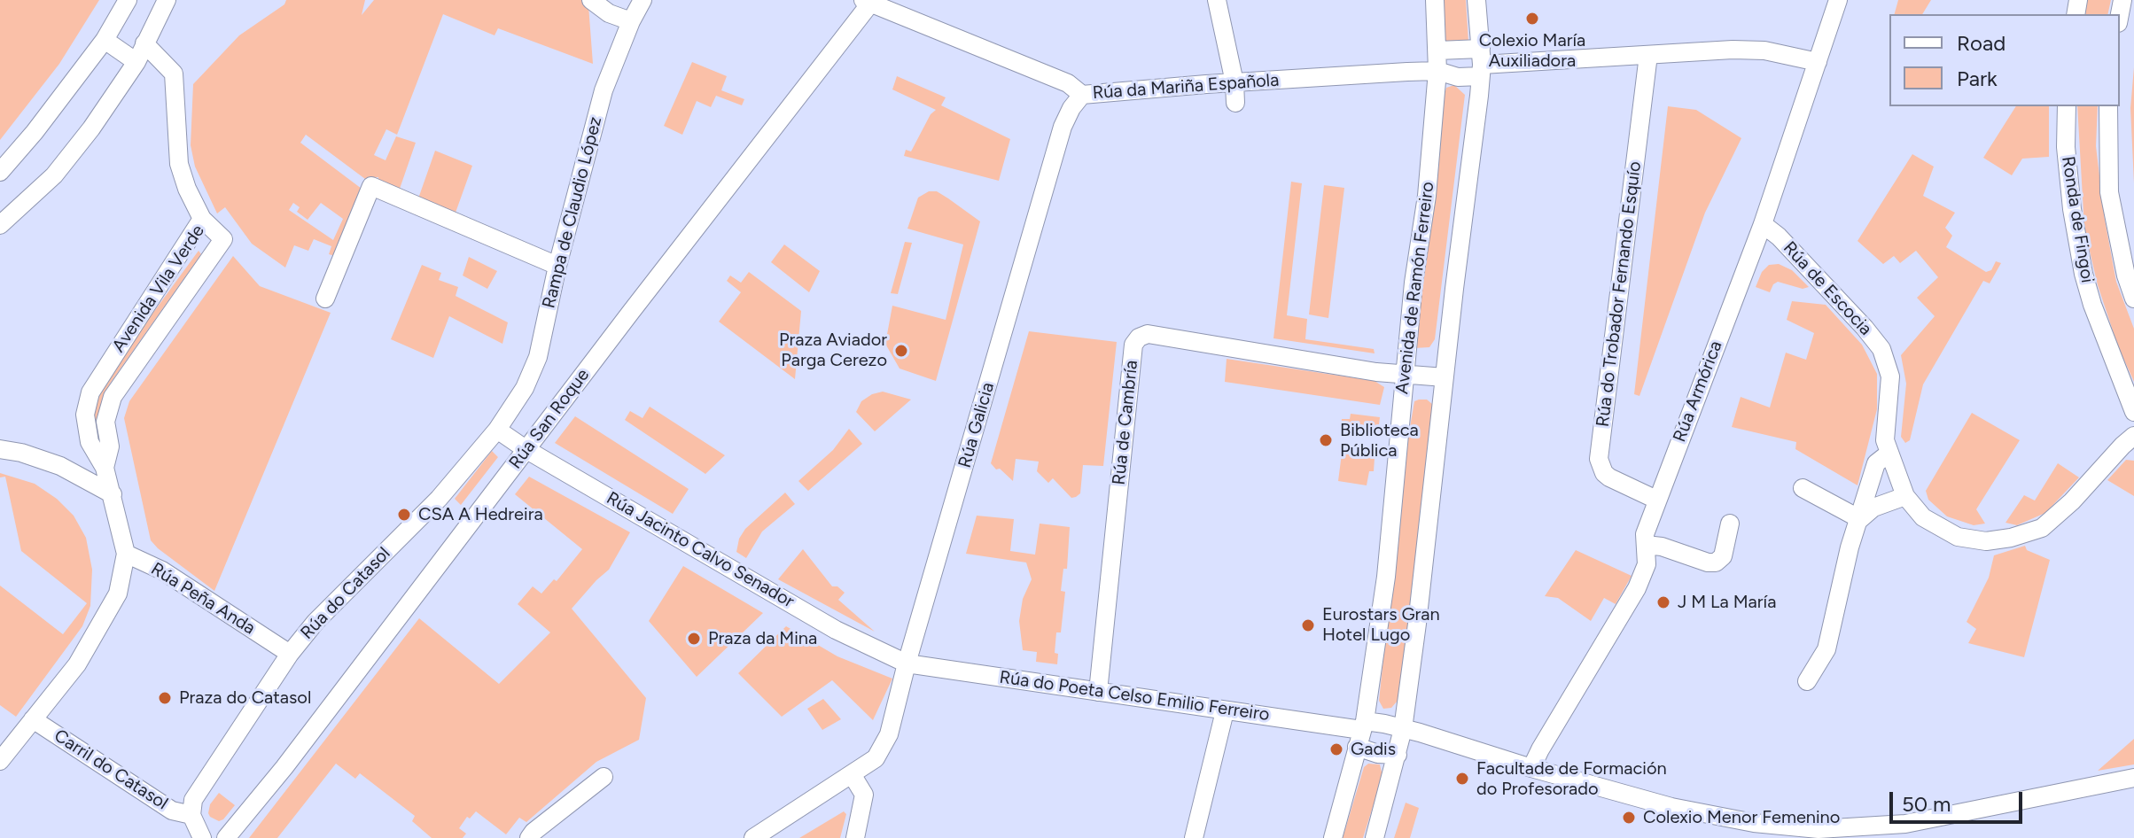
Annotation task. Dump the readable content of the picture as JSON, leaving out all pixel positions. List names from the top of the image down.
{
  "streets": {
    "street": [
      "Rúa da Mariña Española",
      "Rampa de Claudio López",
      "Ronda de Fingoi",
      "Avenida de Ramón Ferreiro",
      "Avenida Vila Verde",
      "Rúa de Escocia",
      "Rúa do Trobador Fernando Esquío",
      "Rúa Armórica",
      "Rúa San Roque",
      "Rúa de Cambría",
      "Rúa Galicia",
      "Rúa Jacinto Calvo Senador",
      "Rúa do Catasol",
      "Rúa Peña Anda",
      "Rúa do Poeta Celso Emilio Ferreiro",
      "Carril do Catasol"
    ]
  },
  "crossings": [
    ["Rúa da Mariña Española", "Avenida de Ramón Ferreiro"],
    ["Rúa da Mariña Española", "Rúa San Roque"],
    ["Rúa da Mariña Española", "Rúa Galicia"],
    ["Rampa de Claudio López", "Rúa do Catasol"],
    ["Avenida de Ramón Ferreiro", "Rúa de Cambría"],
    ["Avenida de Ramón Ferreiro", "Rúa do Poeta Celso Emilio Ferreiro"],
    ["Rúa de Escocia", "Rúa Armórica"],
    ["Rúa do Trobador Fernando Esquío", "Rúa Armórica"],
    ["Rúa Armórica", "Rúa do Poeta Celso Emilio Ferreiro"],
    ["Rúa San Roque", "Rúa Jacinto Calvo Senador"],
    ["Rúa de Cambría", "Rúa do Poeta Celso Emilio Ferreiro"],
    ["Rúa Galicia", "Rúa Jacinto Calvo Senador"],
    ["Rúa Galicia", "Rúa do Poeta Celso Emilio Ferreiro"],
    ["Rúa Jacinto Calvo Senador", "Rúa do Catasol"],
    ["Rúa Jacinto Calvo Senador", "Rúa do Poeta Celso Emilio Ferreiro"],
    ["Rúa do Catasol", "Rúa Peña Anda"],
    ["Rúa do Catasol", "Carril do Catasol"]
  ],
  "places": [
    "Colexio María Auxiliadora",
    "Praza Aviador Parga Cerezo",
    "Biblioteca Pública",
    "CSA A Hedreira",
    "J M La María",
    "Eurostars Gran Hotel Lugo",
    "Praza da Mina",
    "Praza do Catasol",
    "Gadis",
    "Facultade de Formación do Profesorado",
    "Colexio Menor Femenino"
  ],
  "legend": ["Road", "Park"],
  "scale_bar": "50 m"
}
